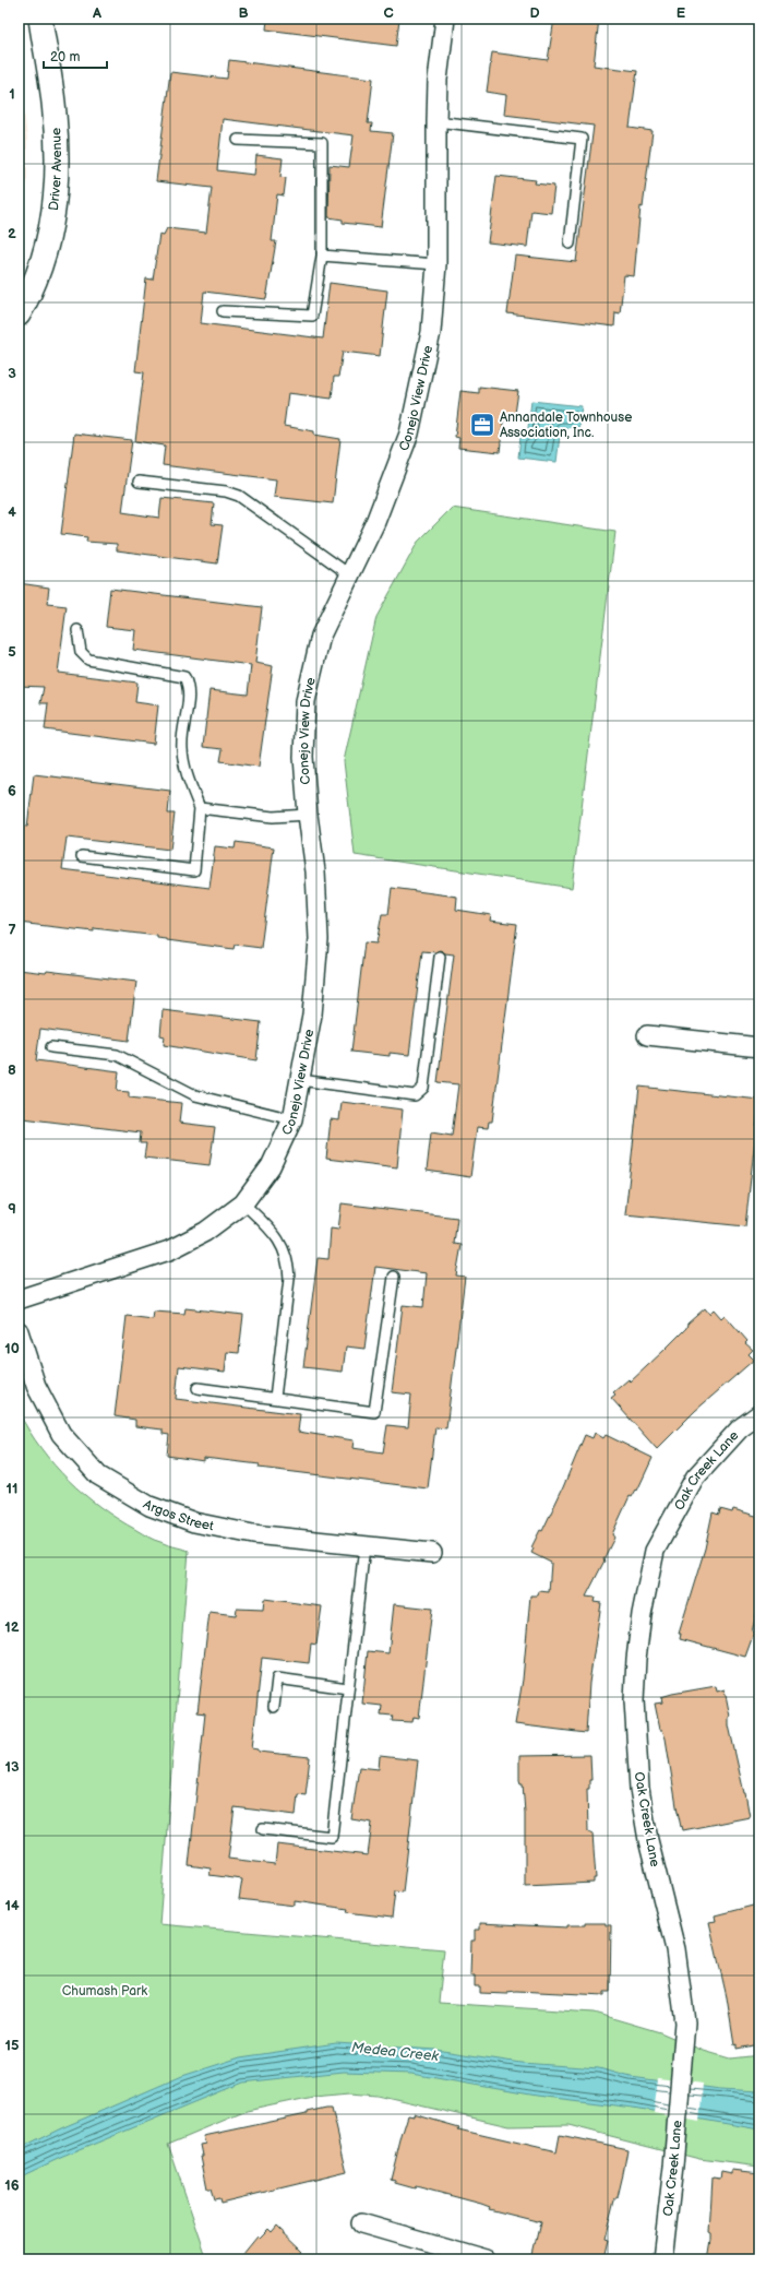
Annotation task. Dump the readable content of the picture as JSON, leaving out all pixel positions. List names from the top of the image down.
{
  "streets": {
    "street": [
      "Driver Avenue",
      "Conejo View Drive",
      "Oak Creek Lane",
      "Argos Street"
    ]
  },
  "water": ["Medea Creek"],
  "parks": ["Chumash Park"],
  "places": {
    "office": ["Annandale Townhouse Association, Inc."]
  },
  "scale_bar": "20 m",
  "grid": {
    "columns": [
      "A",
      "B",
      "C",
      "D",
      "E"
    ],
    "rows": [
      "1",
      "2",
      "3",
      "4",
      "5",
      "6",
      "7",
      "8",
      "9",
      "10",
      "11",
      "12",
      "13",
      "14",
      "15",
      "16"
    ]
  }
}
